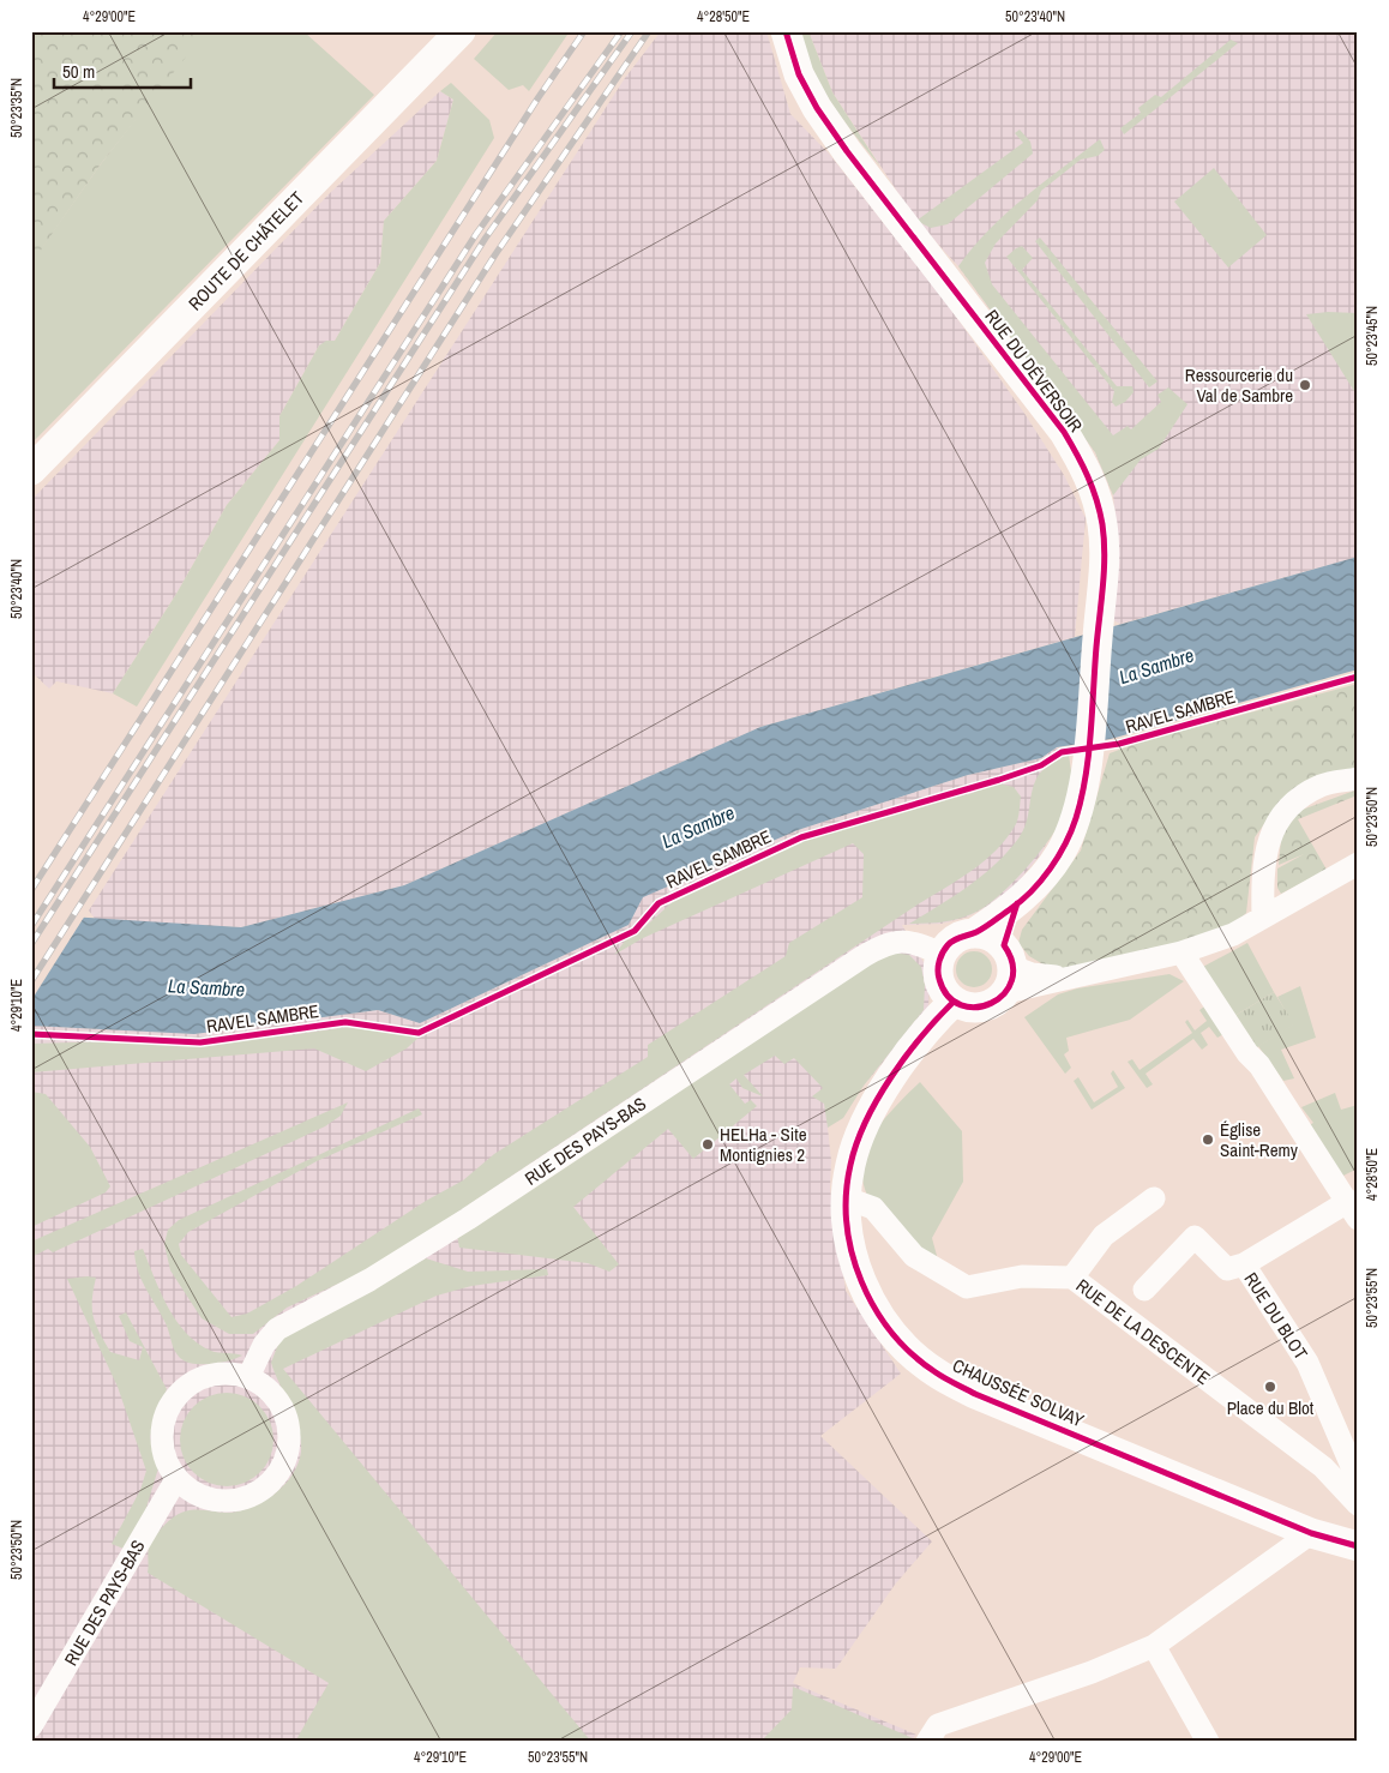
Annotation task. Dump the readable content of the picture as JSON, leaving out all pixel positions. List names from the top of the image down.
{
  "streets": {
    "main road": ["ROUTE DE CHÂTELET", "RUE DU DÉVERSOIR", "CHAUSSÉE SOLVAY"],
    "street": ["RUE DES PAYS-BAS", "RUE DU BLOT", "RUE DE LA DESCENTE"],
    "cycle path": ["RAVEL SAMBRE"]
  },
  "crossings": [
    ["RUE DU DÉVERSOIR", "RUE DES PAYS-BAS"],
    ["RUE DU DÉVERSOIR", "CHAUSSÉE SOLVAY"],
    ["RUE DES PAYS-BAS", "CHAUSSÉE SOLVAY"],
    ["RUE DE LA DESCENTE", "CHAUSSÉE SOLVAY"]
  ],
  "water": ["La Sambre"],
  "places": [
    "Ressourcerie du Val de Sambre",
    "Église Saint-Remy",
    "HELHa - Site Montignies 2",
    "Place du Blot"
  ],
  "scale_bar": "50 m",
  "coordinates": [
    "4°29'00\"E",
    "4°28'50\"E",
    "50°23'40\"N",
    "50°23'35\"N",
    "50°23'45\"N",
    "50°23'50\"N",
    "4°29'10\"E",
    "50°23'55\"N"
  ]
}
